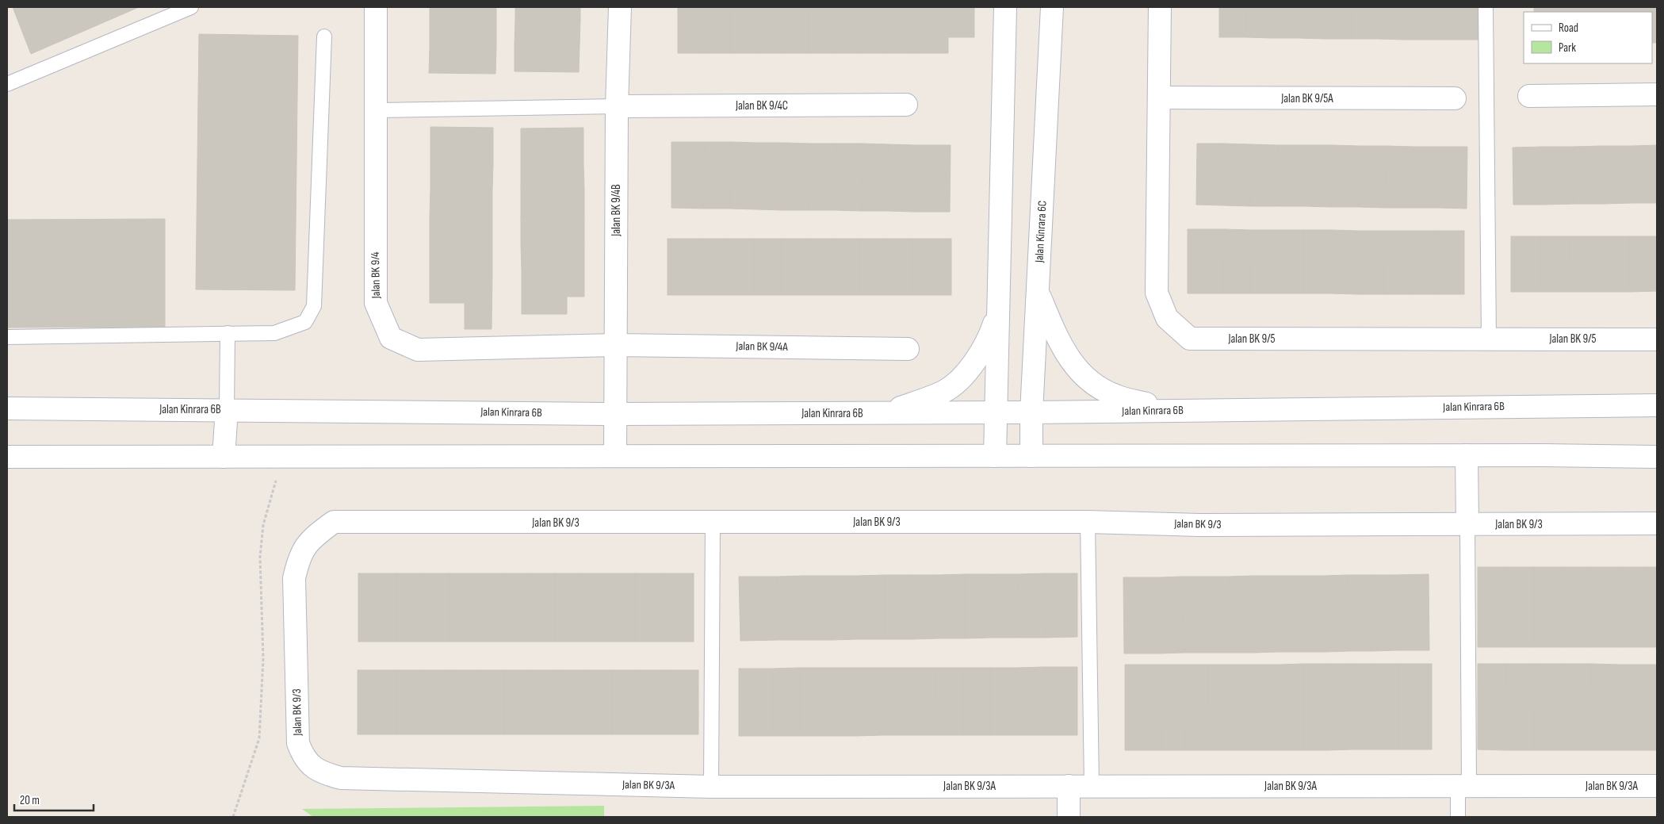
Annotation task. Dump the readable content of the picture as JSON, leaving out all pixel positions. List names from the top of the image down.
{
  "streets": {
    "street": [
      "Jalan BK 9/5A",
      "Jalan BK 9/4C",
      "Jalan BK 9/4B",
      "Jalan Kinrara 6C",
      "Jalan BK 9/4",
      "Jalan BK 9/5",
      "Jalan BK 9/4A",
      "Jalan Kinrara 6B",
      "Jalan BK 9/3",
      "Jalan BK 9/3A"
    ]
  },
  "crossings": [
    ["Jalan BK 9/5A", "Jalan BK 9/5"],
    ["Jalan BK 9/4C", "Jalan BK 9/4B"],
    ["Jalan BK 9/4B", "Jalan BK 9/4"],
    ["Jalan BK 9/4B", "Jalan BK 9/4A"],
    ["Jalan BK 9/4B", "Jalan Kinrara 6B"],
    ["Jalan Kinrara 6C", "Jalan Kinrara 6B"],
    ["Jalan BK 9/4", "Jalan BK 9/4A"],
    ["Jalan BK 9/3", "Jalan BK 9/3A"]
  ],
  "legend": ["Road", "Park"],
  "scale_bar": "20 m"
}
